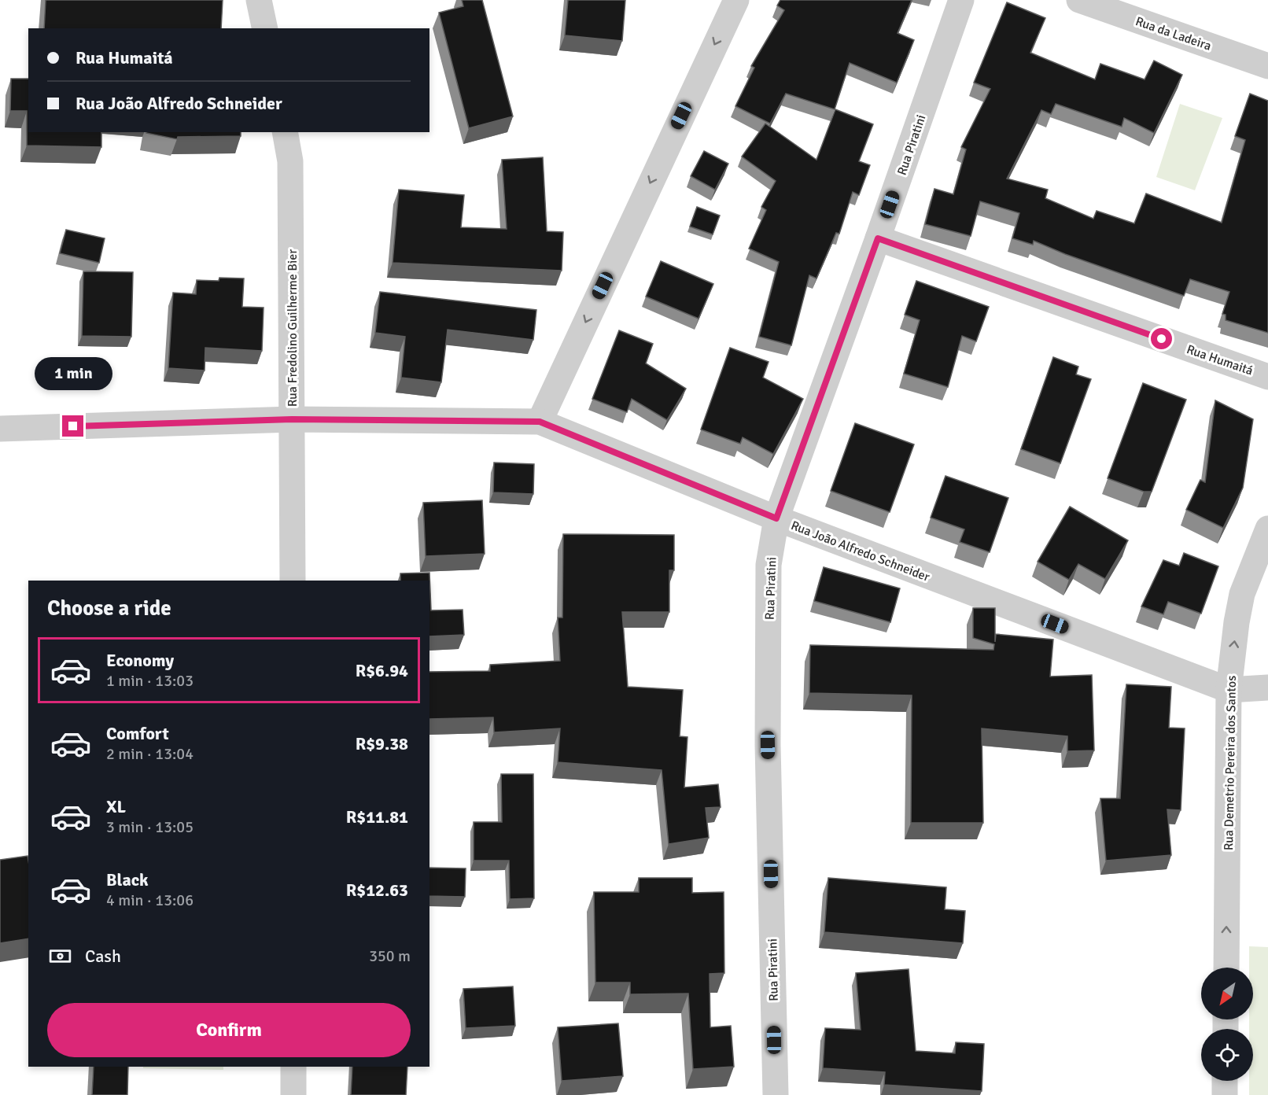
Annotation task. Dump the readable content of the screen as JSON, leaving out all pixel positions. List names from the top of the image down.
{
  "streets": {
    "street": [
      "Rua da Ladeira",
      "Rua Piratini",
      "Rua Fredolino Guilherme Bier",
      "Rua Humaitá",
      "Rua João Alfredo Schneider",
      "Rua Demetrio Pereira dos Santos"
    ]
  },
  "crossings": [
    ["Rua Piratini", "Rua Humaitá"],
    ["Rua Piratini", "Rua João Alfredo Schneider"],
    ["Rua Fredolino Guilherme Bier", "Rua João Alfredo Schneider"],
    ["Rua João Alfredo Schneider", "Rua Demetrio Pereira dos Santos"]
  ],
  "one_way": ["Rua Demetrio Pereira dos Santos"],
  "north": "bottom left",
  "page": {
    "banner": ["Rua Humaitá", "Rua João Alfredo Schneider"],
    "bubble": "1 min",
    "heading": "Choose a ride",
    "list": [
      {
        "name": "Economy",
        "note": "1 min · 13:03",
        "value": "R$6.94"
      },
      {
        "name": "Comfort",
        "note": "2 min · 13:04",
        "value": "R$9.38"
      },
      {
        "name": "XL",
        "note": "3 min · 13:05",
        "value": "R$11.81"
      },
      {
        "name": "Black",
        "note": "4 min · 13:06",
        "value": "R$12.63"
      }
    ],
    "pay": ["Cash", "350 m"],
    "buttons": "Confirm"
  }
}
